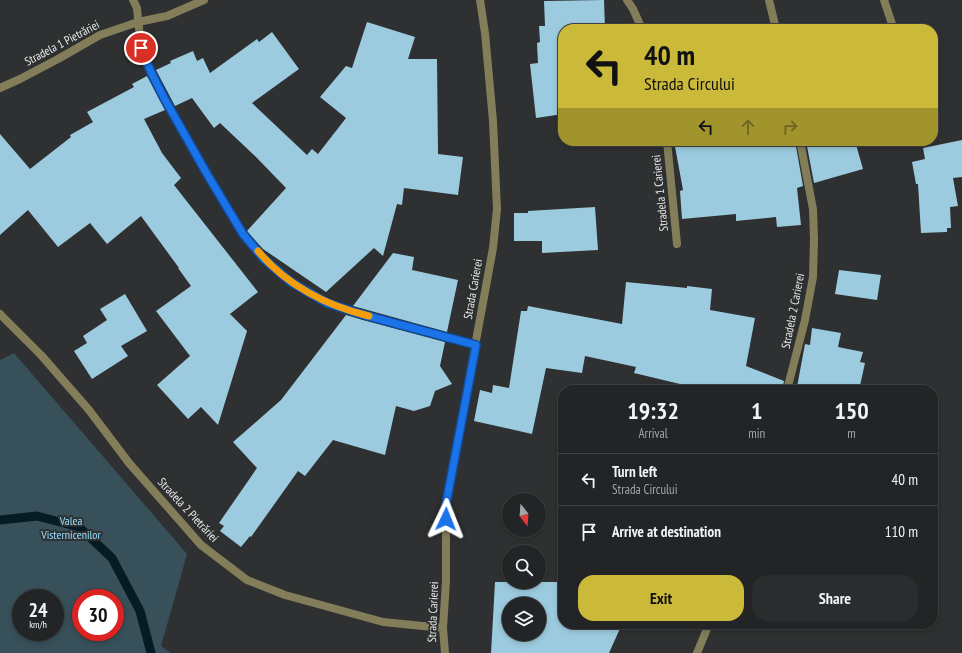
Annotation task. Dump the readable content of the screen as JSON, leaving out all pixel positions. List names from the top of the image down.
{
  "streets": {
    "street": [
      "Stradela 1 Pietrăriei",
      "Stradela 1 Carierei",
      "Strada Carierei",
      "Stradela 2 Carierei",
      "Stradela 2 Pietrăriei"
    ]
  },
  "crossings": [
    ["Strada Carierei", "Stradela 2 Pietrăriei"]
  ],
  "parks": ["Valea Visternicenilor"],
  "north": "bottom",
  "page": {
    "turn": ["40 m", "Strada Circului"],
    "eta": [
      "19:32",
      "Arrival",
      "1",
      "min",
      "150",
      "m"
    ],
    "list": [
      {
        "name": "Turn left",
        "note": "Strada Circului",
        "value": "40 m"
      },
      {
        "name": "Arrive at destination",
        "value": "110 m"
      }
    ],
    "buttons": ["Exit", "Share"],
    "speed": "24 km/h",
    "limit": "30"
  }
}
